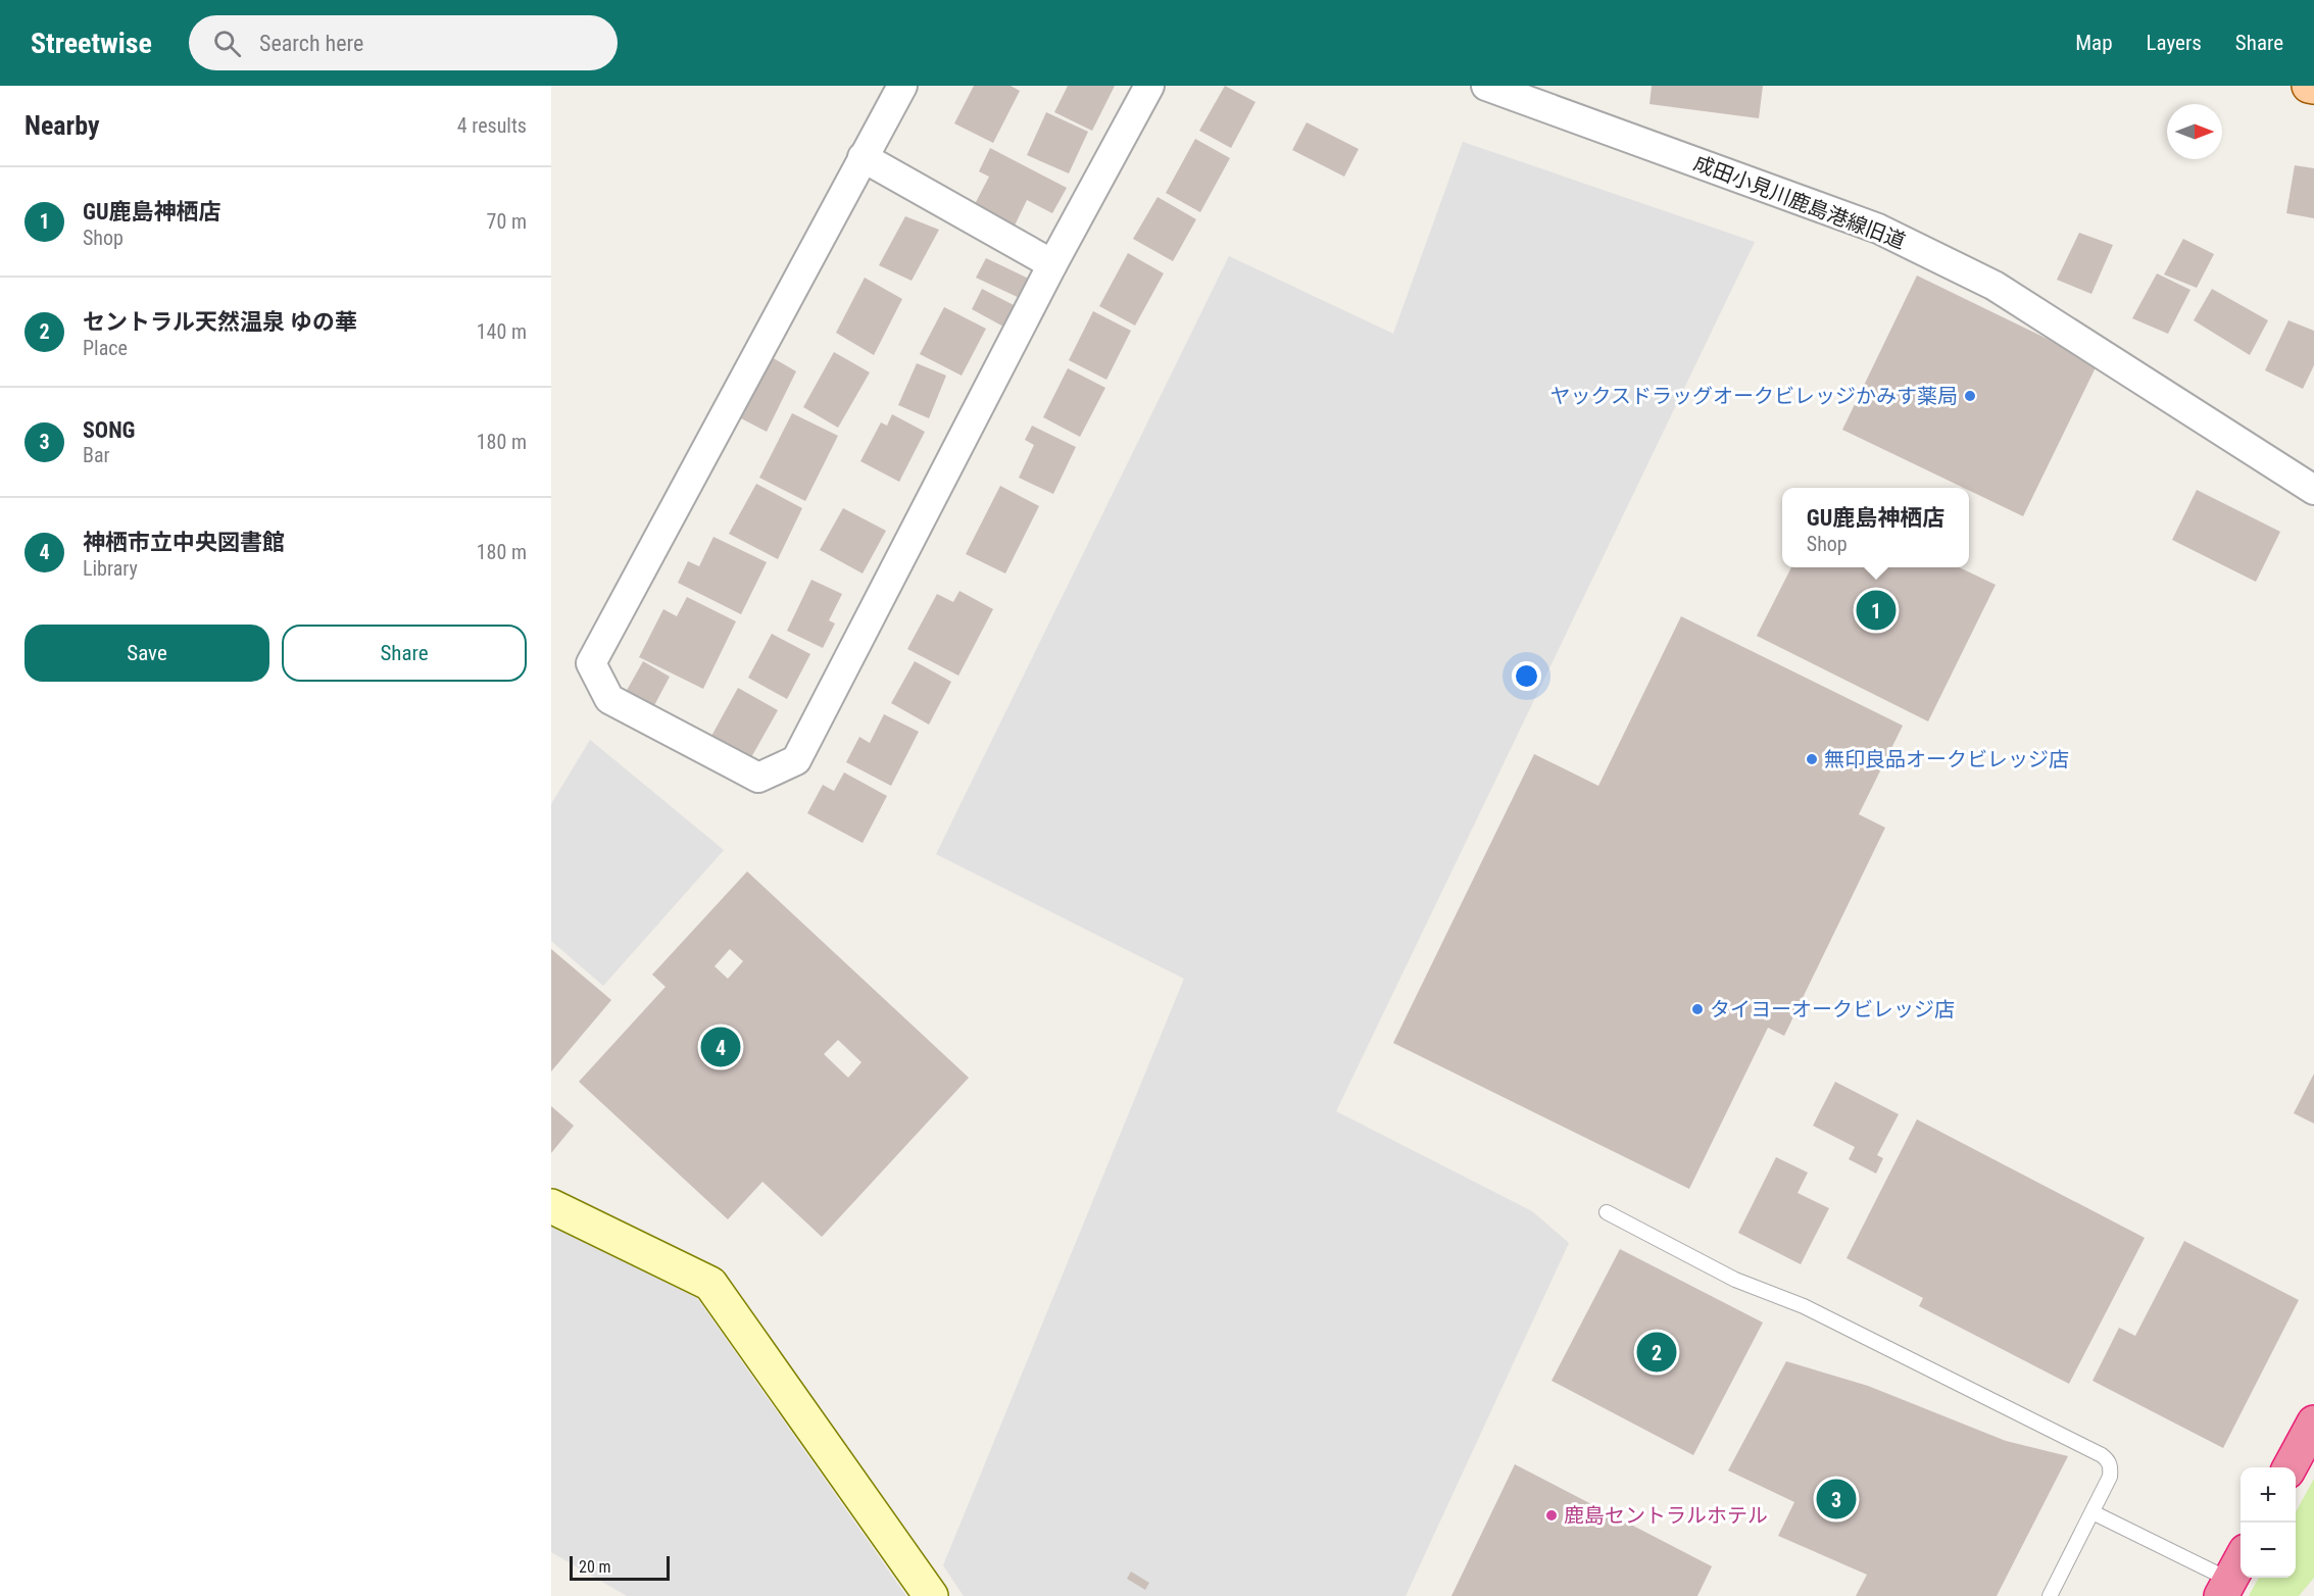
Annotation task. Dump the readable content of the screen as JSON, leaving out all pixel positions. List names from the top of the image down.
{
  "streets": {
    "street": ["成田小見川鹿島港線旧道"]
  },
  "places": [
    "ヤックスドラッグオークビレッジかみす薬局",
    "無印良品オークビレッジ店",
    "タイヨーオークビレッジ店",
    "鹿島セントラルホテル"
  ],
  "scale_bar": "20 m",
  "north": "right",
  "page": {
    "header": "Streetwise",
    "search": "Search here",
    "nav": ["Map", "Layers", "Share"],
    "heading": ["Nearby", "4 results"],
    "list": [
      {
        "mark": "1",
        "name": "GU鹿島神栖店",
        "note": "Shop",
        "value": "70 m"
      },
      {
        "mark": "2",
        "name": "セントラル天然温泉 ゆの華",
        "note": "Place",
        "value": "140 m"
      },
      {
        "mark": "3",
        "name": "SONG",
        "note": "Bar",
        "value": "180 m"
      },
      {
        "mark": "4",
        "name": "神栖市立中央図書館",
        "note": "Library",
        "value": "180 m"
      }
    ],
    "popup": ["GU鹿島神栖店", "Shop"],
    "pins": [
      "1",
      "4",
      "2",
      "3"
    ],
    "buttons": ["Save", "Share"],
    "map_buttons": ["+", "−"],
    "scale": "20 m"
  }
}
